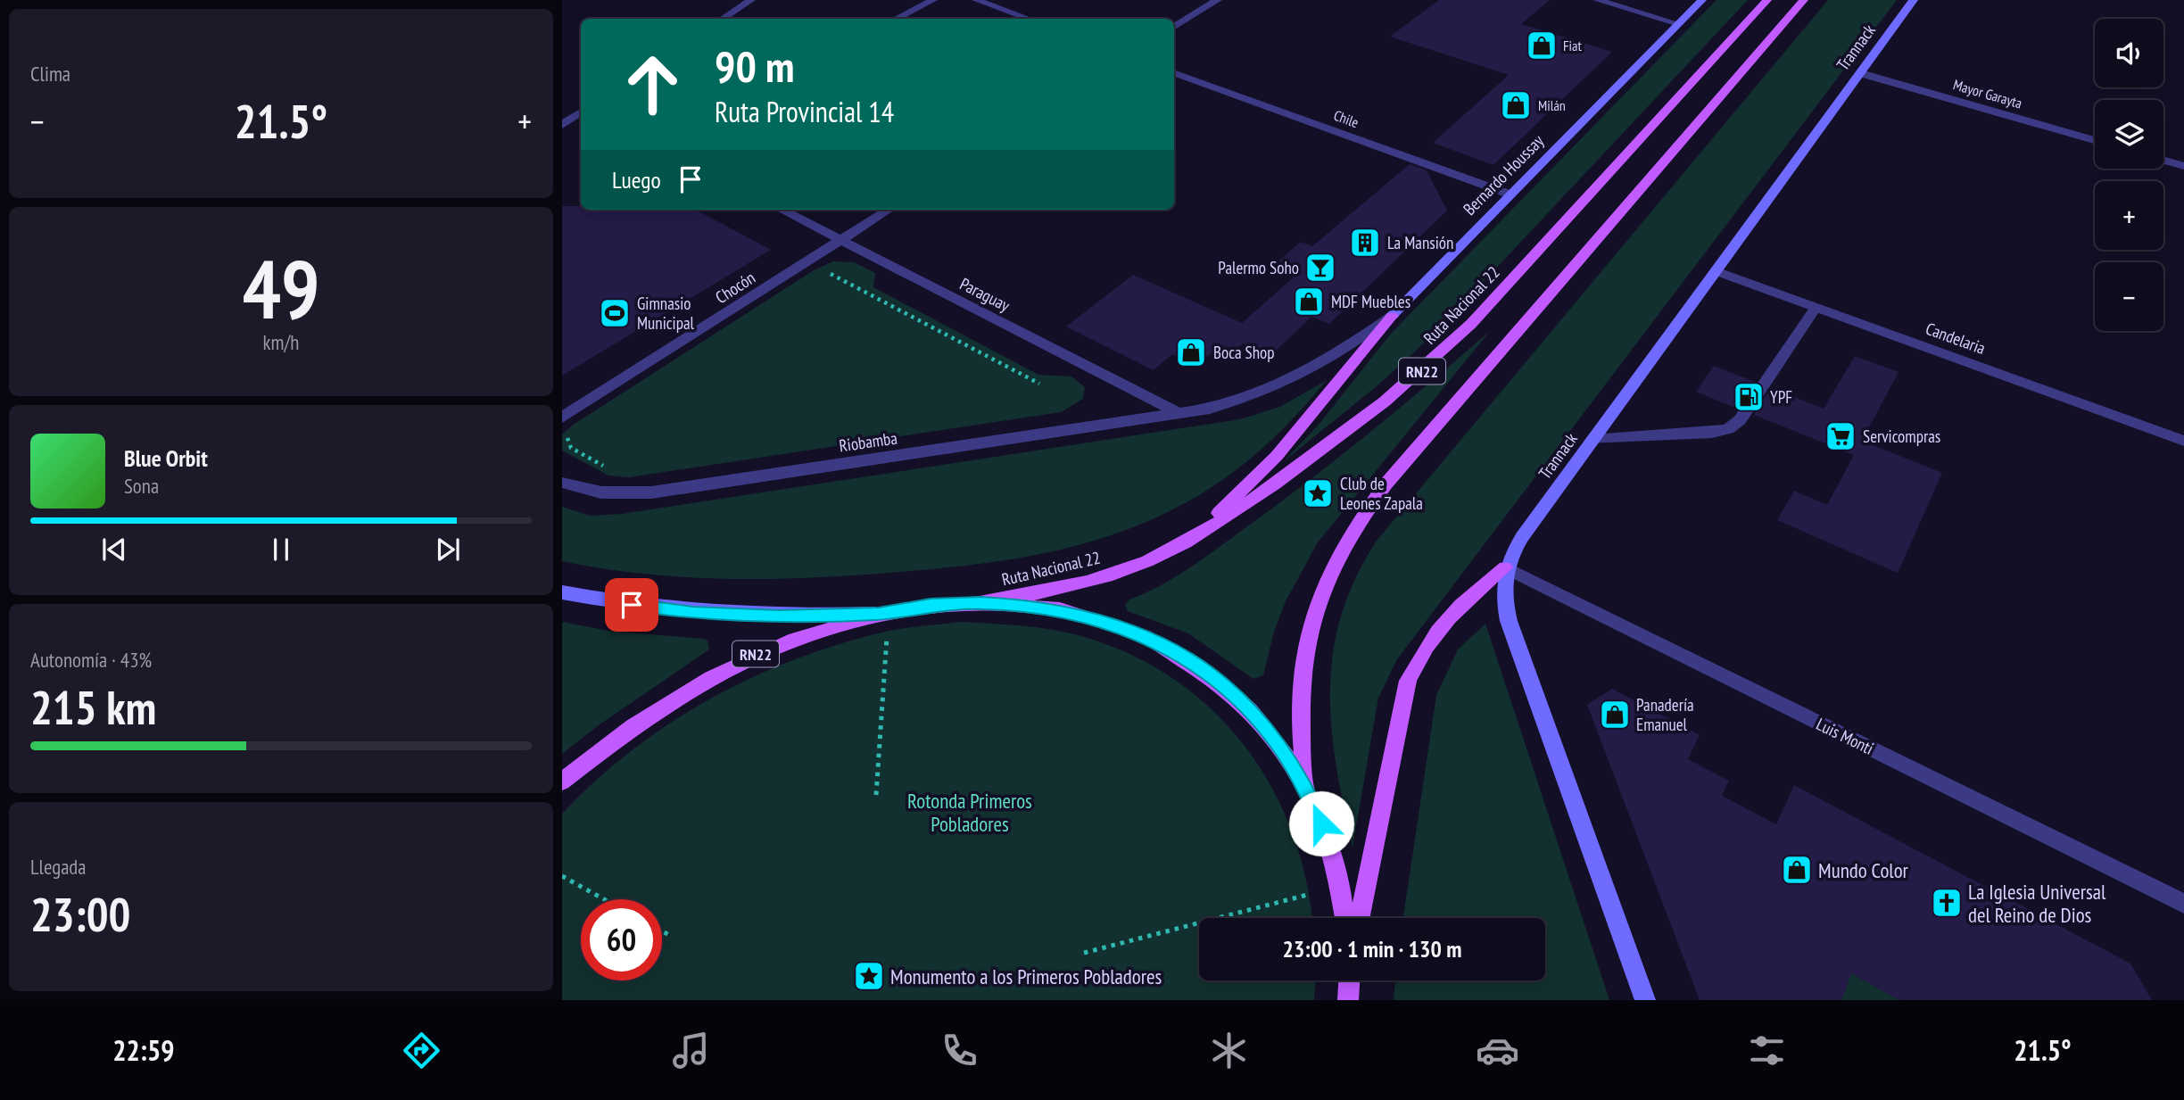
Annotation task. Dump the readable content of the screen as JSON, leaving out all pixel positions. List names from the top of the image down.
{
  "streets": {
    "main road": ["Ruta Nacional 22", "RN22"],
    "street": [
      "Trannack",
      "Mayor Garayta",
      "Chile",
      "Bernardo Houssay",
      "Chocón",
      "Paraguay",
      "Candelaria",
      "Riobamba",
      "Luis Monti"
    ]
  },
  "crossings": [
    ["Trannack", "Mayor Garayta"],
    ["Trannack", "Candelaria"],
    ["Trannack", "Luis Monti"],
    ["Chile", "Bernardo Houssay"],
    ["Bernardo Houssay", "Paraguay"],
    ["Bernardo Houssay", "Riobamba"],
    ["Chocón", "Paraguay"],
    ["Paraguay", "Riobamba"],
    ["Ruta Nacional 22", "RN22"]
  ],
  "parks": ["Rotonda Primeros Pobladores"],
  "places": {
    "shop": [
      "Fiat",
      "Milán",
      "MDF Muebles",
      "Boca Shop",
      "Panadería Emanuel",
      "Mundo Color"
    ],
    "building": ["La Mansión"],
    "bar": ["Palermo Soho"],
    "sports": ["Gimnasio Municipal"],
    "fuel station": ["YPF"],
    "supermarket": ["Servicompras"],
    "place": ["Club de Leones Zapala", "Monumento a los Primeros Pobladores"],
    "church": ["La Iglesia Universal del Reino de Dios"]
  },
  "page": {
    "tile": [
      "Clima",
      ["49", "km/h"],
      ["Autonomía · 43%", "215 km"],
      ["Llegada", "23:00"]
    ],
    "map_buttons": ["+", "−"],
    "turn": ["90 m", "Ruta Provincial 14"],
    "heat": ["−", "21.5°", "+"],
    "then": "Luego",
    "song": ["Blue Orbit", "Sona"],
    "limit": "60",
    "trip": "23:00 · 1 min · 130 m",
    "tabs": ["22:59", "21.5°"]
  }
}
